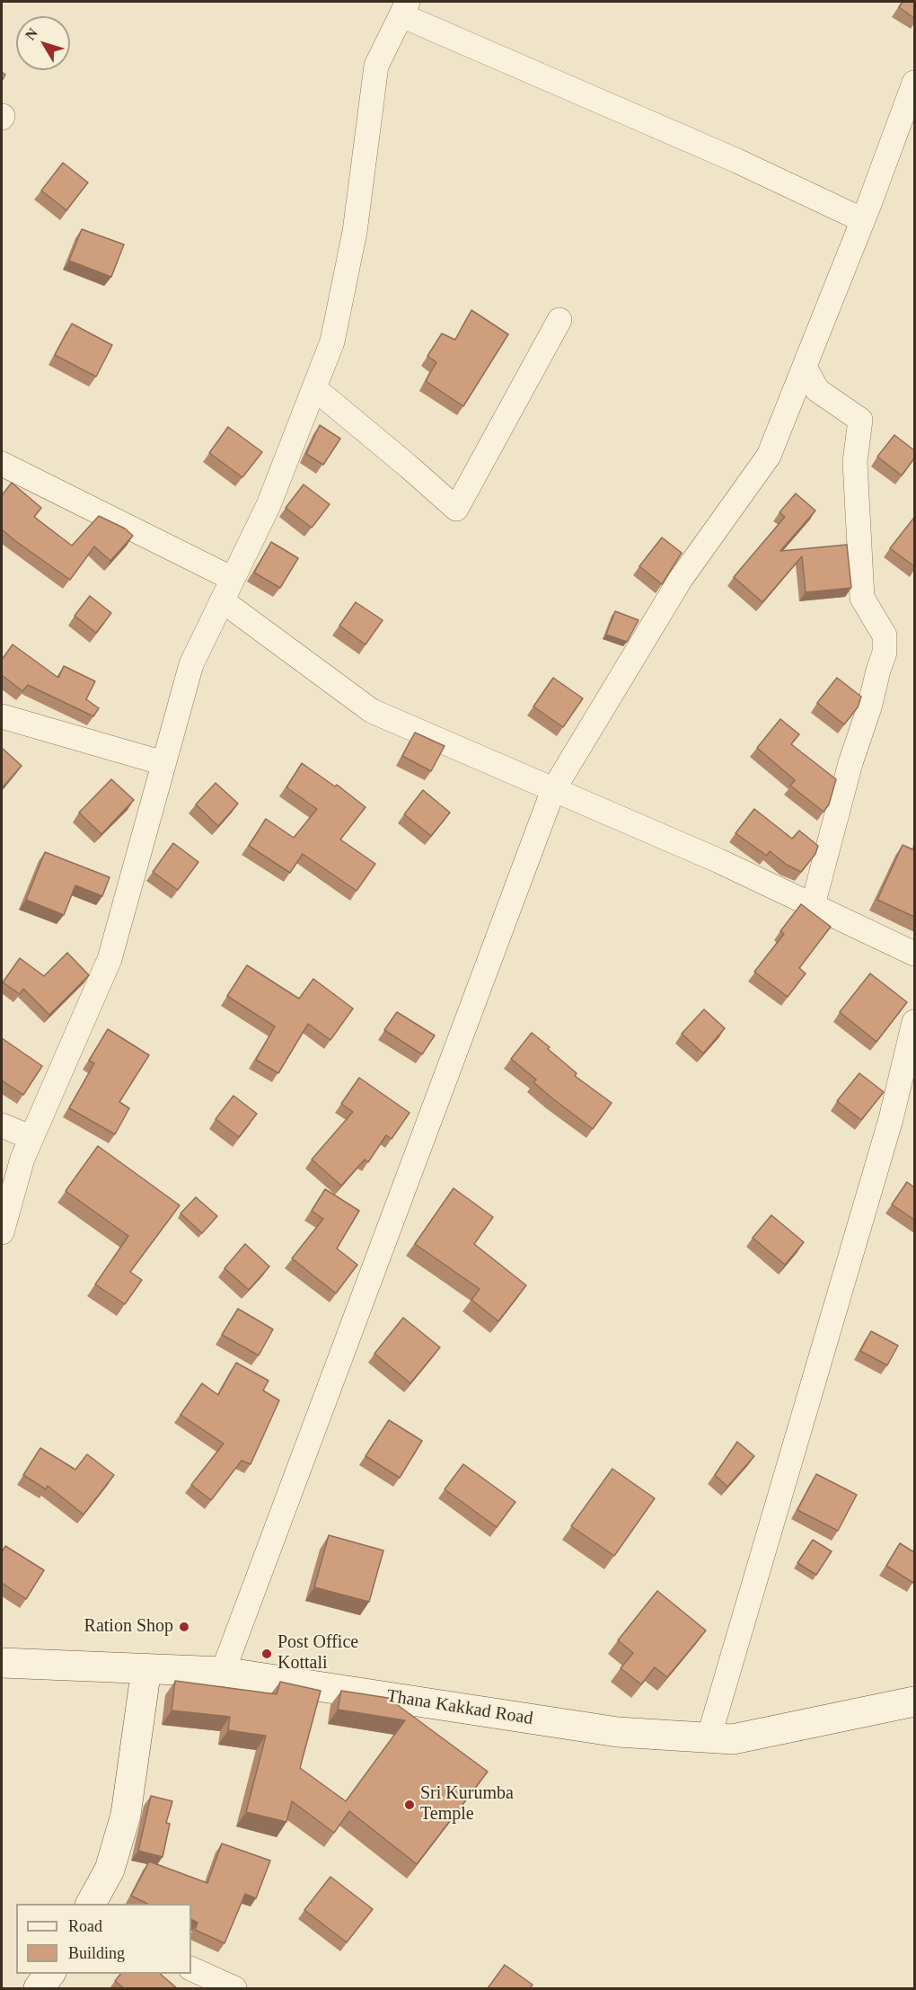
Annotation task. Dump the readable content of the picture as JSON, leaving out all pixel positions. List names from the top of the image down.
{
  "streets": {
    "main road": ["Thana Kakkad Road"]
  },
  "places": ["Ration Shop", "Post Office Kottali", "Sri Kurumba Temple"],
  "legend": ["Road", "Building"],
  "north": "top left"
}
